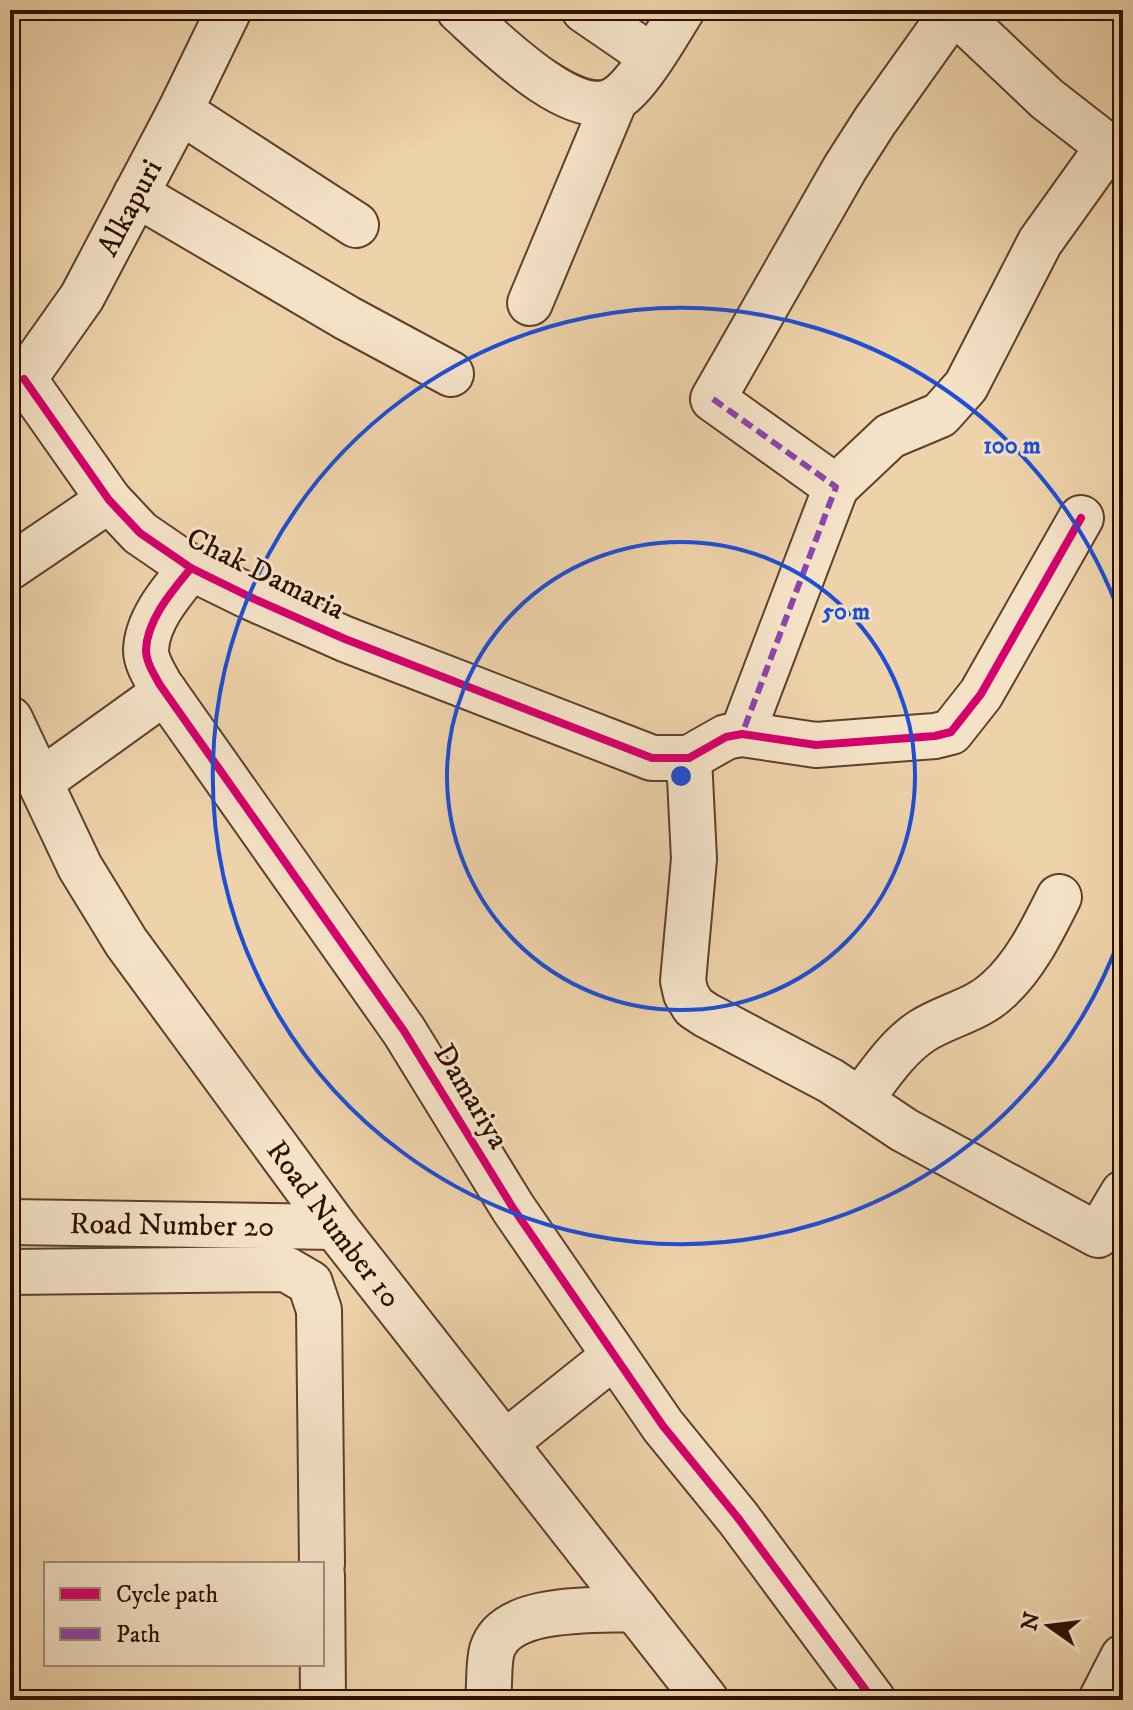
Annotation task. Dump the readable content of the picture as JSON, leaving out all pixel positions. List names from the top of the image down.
{
  "streets": {
    "street": [
      "Alkapuri",
      "Chak Damaria",
      "Damariya",
      "Road Number 20",
      "Road Number 10"
    ]
  },
  "crossings": [
    ["Alkapuri", "Chak Damaria"],
    ["Chak Damaria", "Damariya"],
    ["Road Number 20", "Road Number 10"]
  ],
  "legend": ["Cycle path", "Path"],
  "north": "left",
  "rings": ["100 m", "50 m"]
}
